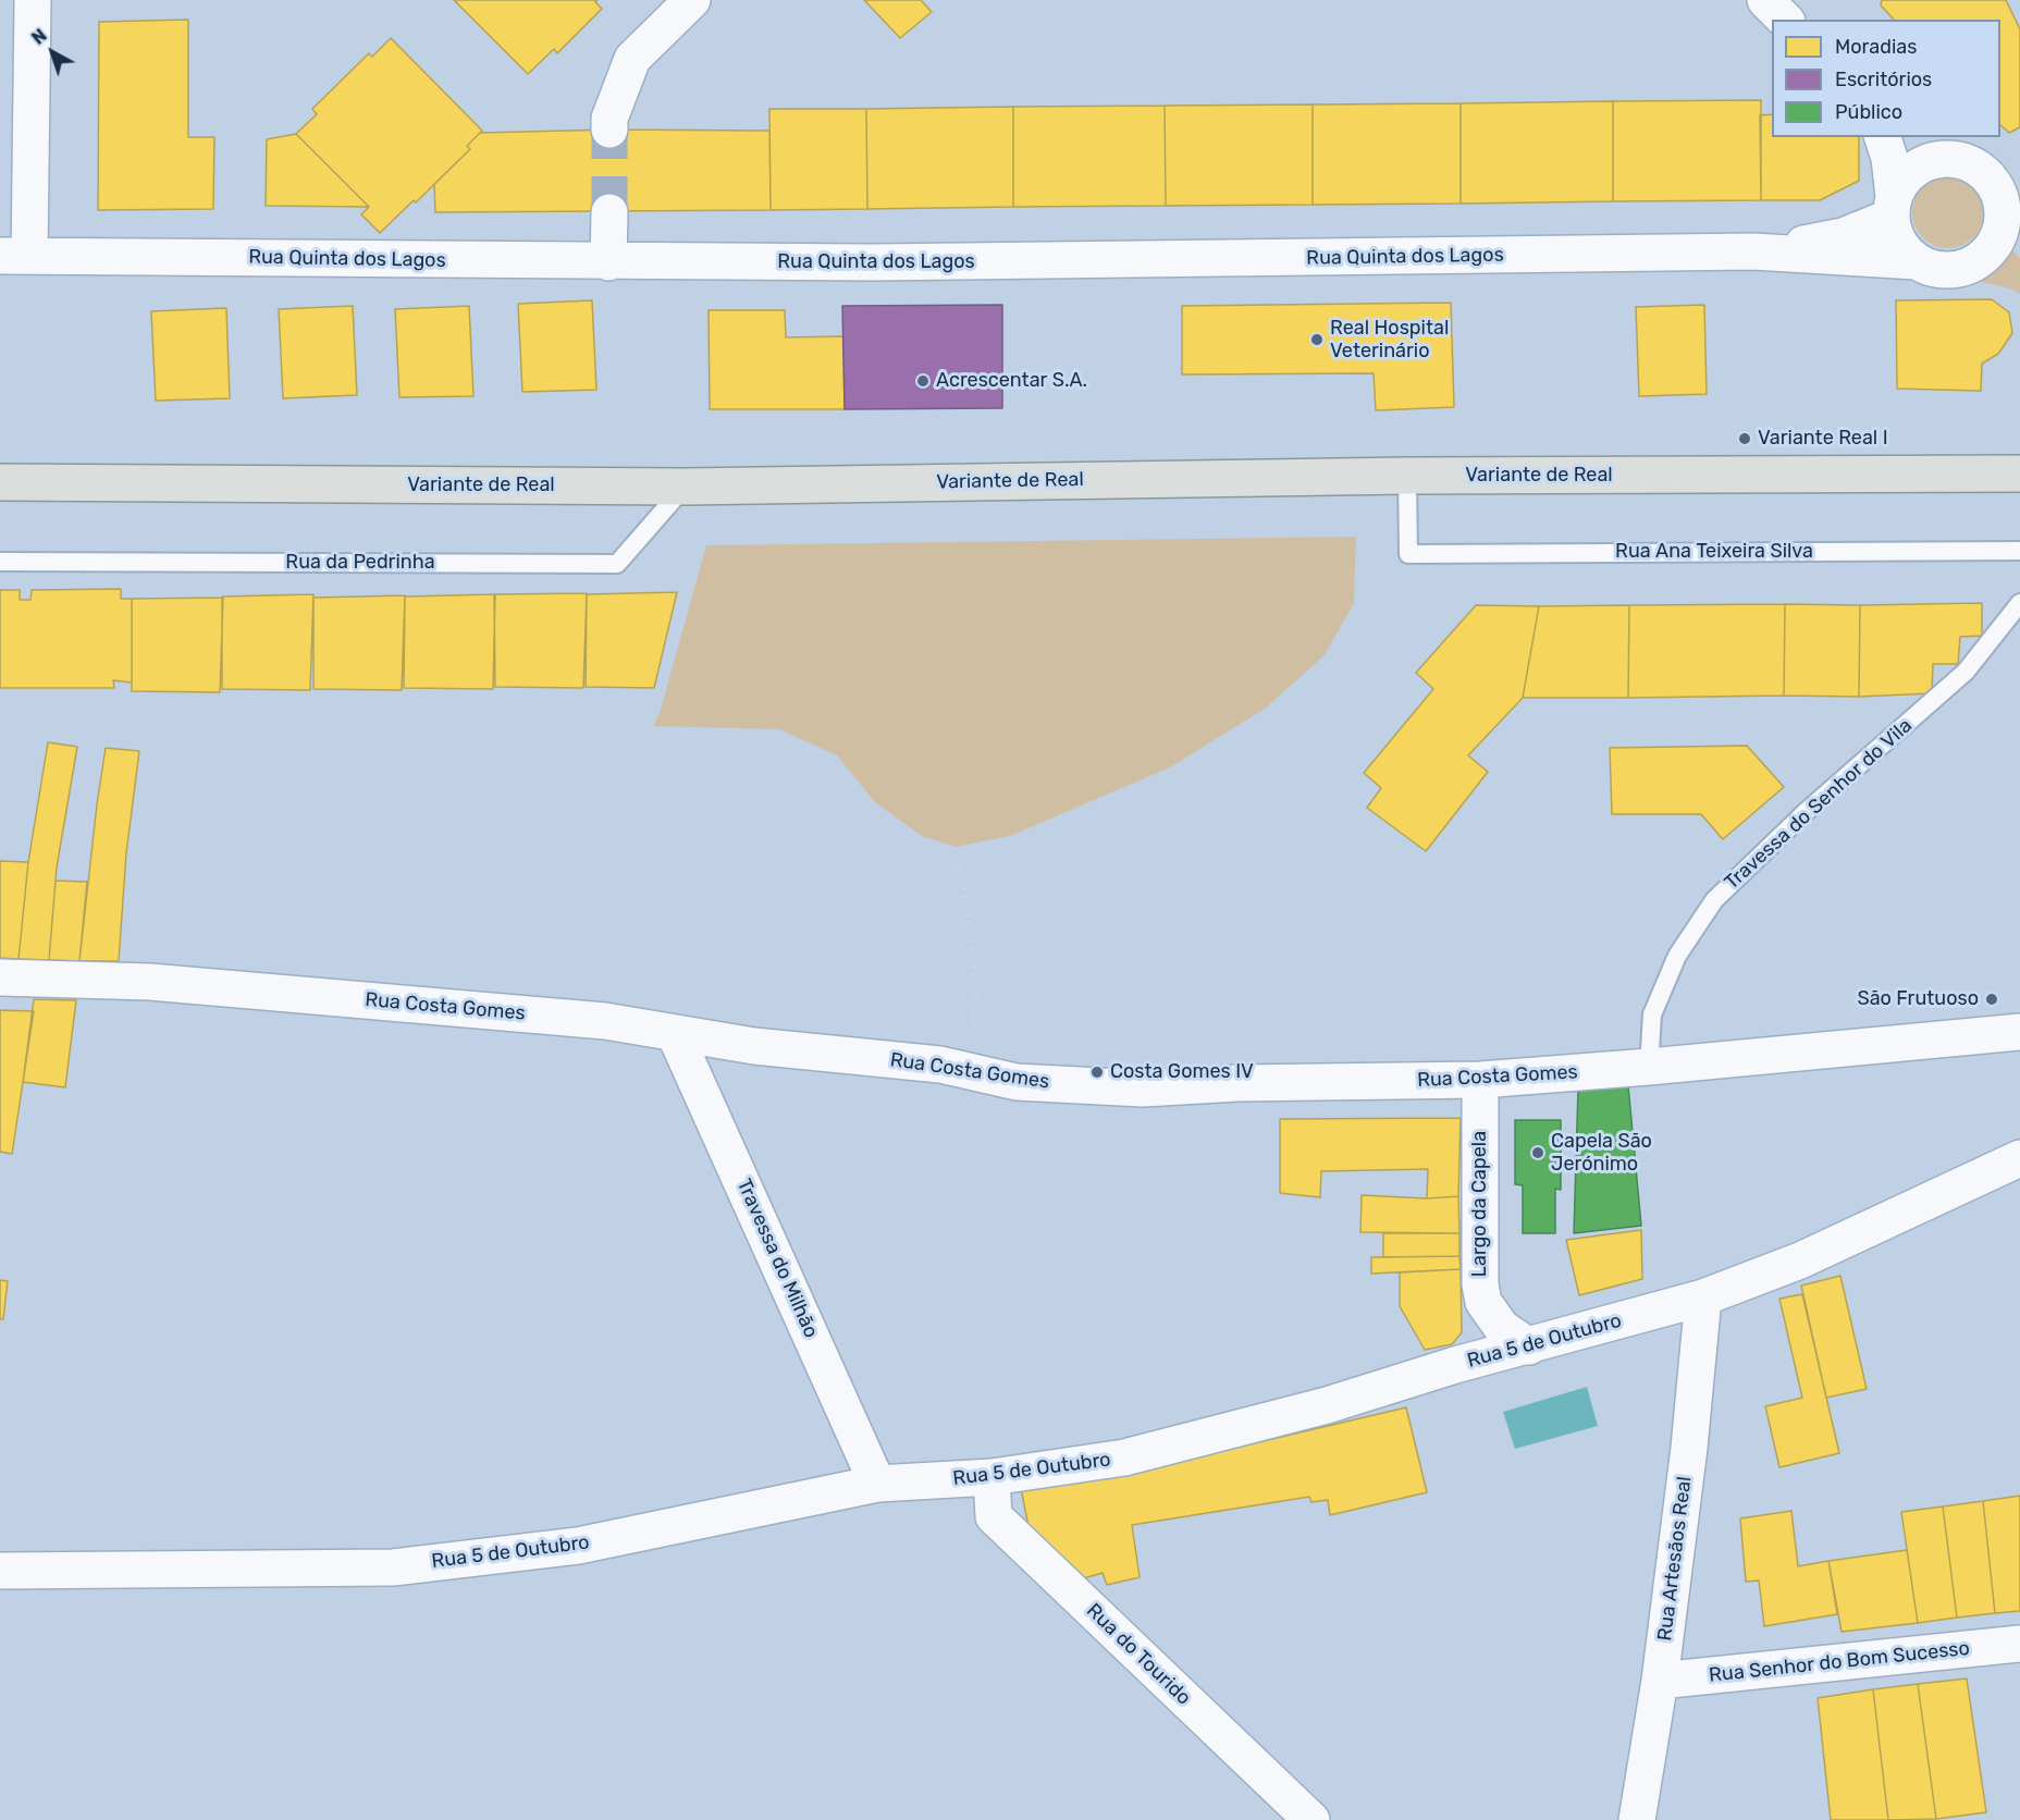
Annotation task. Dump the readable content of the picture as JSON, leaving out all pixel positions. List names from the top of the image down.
{
  "streets": {
    "main road": ["Variante de Real"],
    "street": [
      "Rua Quinta dos Lagos",
      "Rua Costa Gomes",
      "Largo da Capela",
      "Travessa do Milhão",
      "Rua 5 de Outubro",
      "Rua Artesãos Real",
      "Rua do Tourido",
      "Rua Senhor do Bom Sucesso"
    ],
    "lane": ["Rua Ana Teixeira Silva", "Rua da Pedrinha", "Travessa do Senhor do Vila"]
  },
  "crossings": [
    ["Variante de Real", "Rua Ana Teixeira Silva"],
    ["Variante de Real", "Rua da Pedrinha"],
    ["Travessa do Senhor do Vila", "Rua Costa Gomes"],
    ["Rua Costa Gomes", "Largo da Capela"],
    ["Rua Costa Gomes", "Travessa do Milhão"],
    ["Largo da Capela", "Rua 5 de Outubro"],
    ["Travessa do Milhão", "Rua 5 de Outubro"],
    ["Rua 5 de Outubro", "Rua Artesãos Real"],
    ["Rua 5 de Outubro", "Rua do Tourido"],
    ["Rua Artesãos Real", "Rua Senhor do Bom Sucesso"]
  ],
  "places": [
    "Real Hospital Veterinário",
    "Acrescentar S.A.",
    "Variante Real I",
    "São Frutuoso",
    "Costa Gomes IV",
    "Capela São Jerónimo"
  ],
  "legend": ["Moradias", "Escritórios", "Público"],
  "north": "top left"
}
